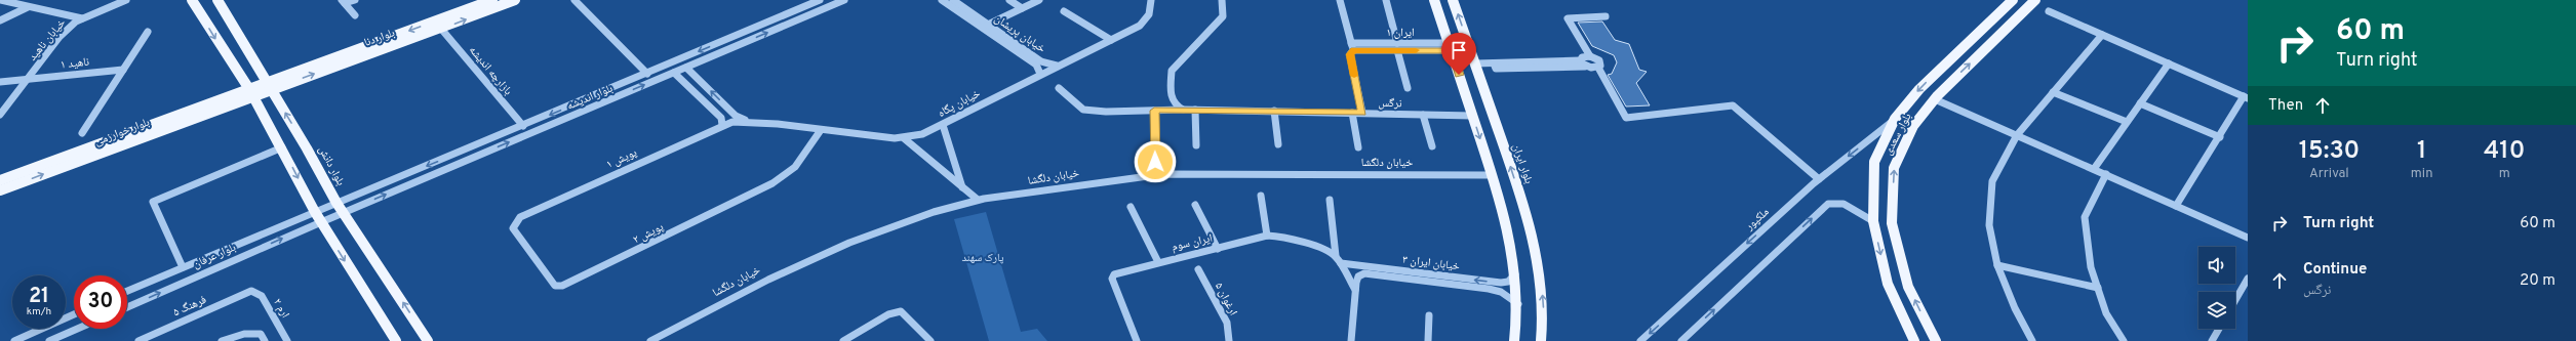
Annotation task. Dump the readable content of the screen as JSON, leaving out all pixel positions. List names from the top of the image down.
{
  "streets": {
    "main road": [
      "بلوار دنا",
      "بلوار خوارزمی",
      "بلوار سعدی",
      "بلوار ایران",
      "بلوار دانش"
    ],
    "street": [
      "ایران ۱",
      "خیابان پریشان",
      "خیابان ناهید",
      "ناهید ۱",
      "بازارچه اندیشه",
      "بلوار اندیشه",
      "خیابان پگاه",
      "نرگس",
      "پویش ۱",
      "خیابان دلگشا",
      "ملکپور",
      "پویش ۲",
      "ایران سوم",
      "بلوار عرفان",
      "خیابان ایران ۳",
      "ارغوان ۵",
      "فرهنگ ۵",
      "ارم ۲"
    ]
  },
  "crossings": [
    ["خیابان پریشان", "خیابان پگاه"],
    ["بلوار دنا", "بازارچه اندیشه"],
    ["بلوار دنا", "بلوار خوارزمی"],
    ["بلوار دنا", "بلوار دانش"],
    ["خیابان ناهید", "ناهید ۱"],
    ["بازارچه اندیشه", "بلوار اندیشه"],
    ["بلوار اندیشه", "خیابان پگاه"],
    ["بلوار اندیشه", "بلوار دانش"],
    ["بلوار اندیشه", "بلوار عرفان"],
    ["خیابان پگاه", "پویش ۱"],
    ["خیابان پگاه", "پویش ۲"],
    ["بلوار سعدی", "ملکپور"],
    ["پویش ۱", "پویش ۲"],
    ["بلوار دانش", "بلوار عرفان"],
    ["ایران سوم", "خیابان ایران ۳"],
    ["فرهنگ ۵", "ارم ۲"]
  ],
  "one_way": ["ملکپور"],
  "parks": ["پارک سهند"],
  "page": {
    "turn": ["60 m", "Turn right"],
    "then": "Then",
    "eta": [
      "15:30",
      "Arrival",
      "1",
      "min",
      "410",
      "m"
    ],
    "list": [
      {
        "name": "Turn right",
        "value": "60 m"
      },
      {
        "name": "Continue",
        "note": "نرگس",
        "value": "20 m"
      }
    ],
    "speed": "21 km/h",
    "limit": "30"
  }
}
